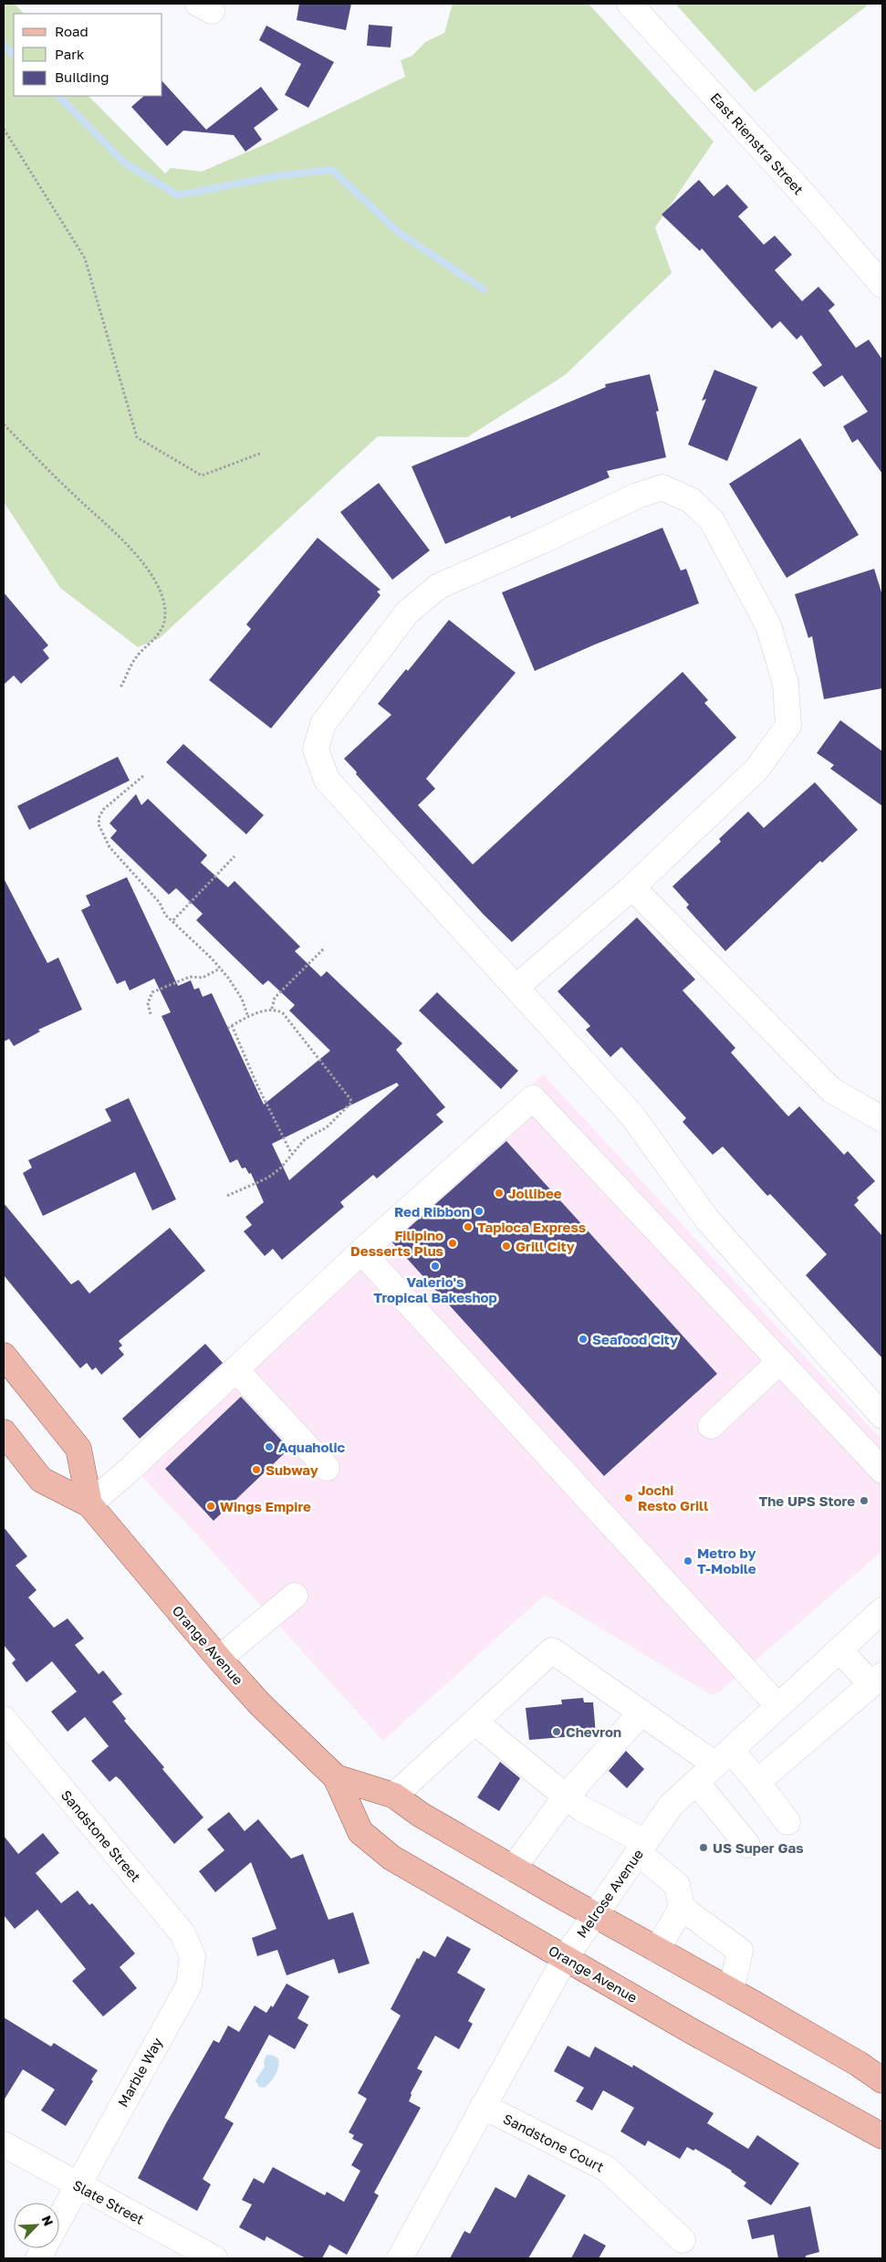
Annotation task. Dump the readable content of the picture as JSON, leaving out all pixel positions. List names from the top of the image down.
{
  "streets": {
    "main road": ["Orange Avenue"],
    "street": [
      "East Rienstra Street",
      "Sandstone Street",
      "Melrose Avenue",
      "Marble Way",
      "Sandstone Court",
      "Slate Street"
    ]
  },
  "crossings": [
    ["Orange Avenue", "Melrose Avenue"],
    ["Sandstone Street", "Marble Way"],
    ["Melrose Avenue", "Sandstone Court"],
    ["Marble Way", "Slate Street"]
  ],
  "places": [
    "Jollibee",
    "Red Ribbon",
    "Tapioca Express",
    "Filipino Desserts Plus",
    "Grill City",
    "Valerio's Tropical Bakeshop",
    "Seafood City",
    "Aquaholic",
    "Subway",
    "Jochi Resto Grill",
    "The UPS Store",
    "Wings Empire",
    "Metro by T-Mobile",
    "Chevron",
    "US Super Gas"
  ],
  "legend": ["Road", "Park", "Building"],
  "north": "top right"
}
